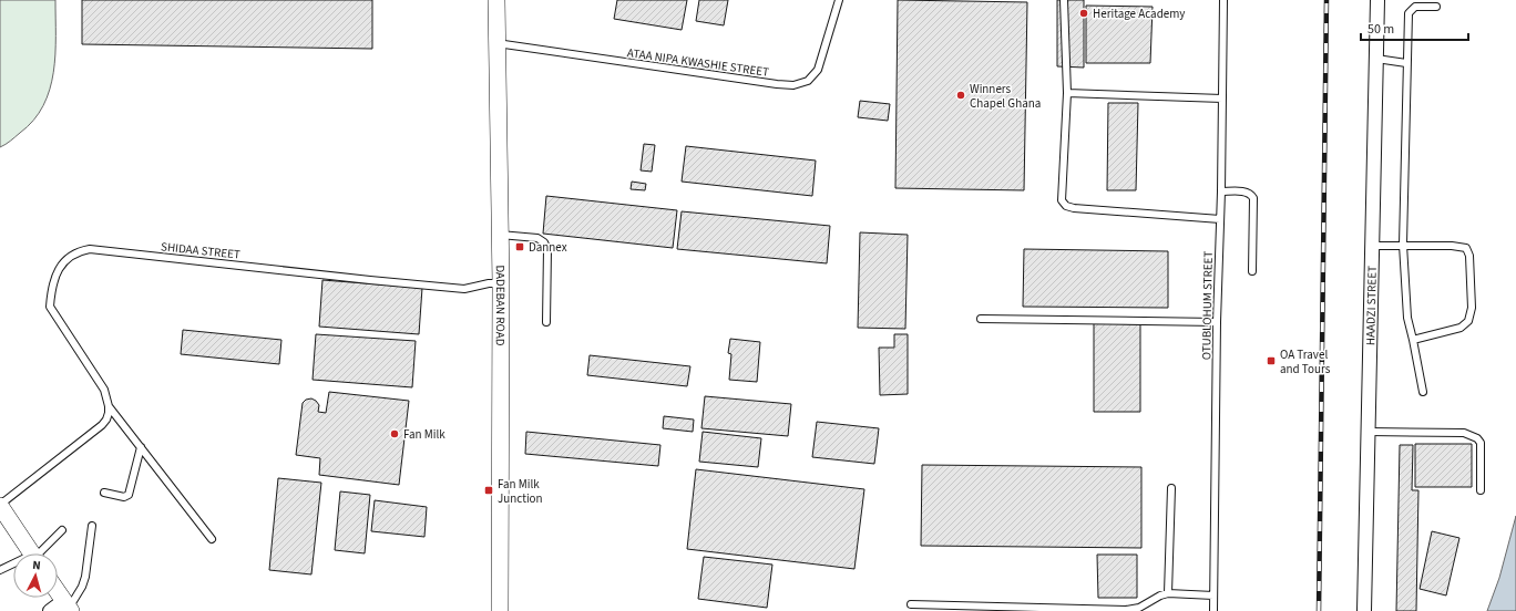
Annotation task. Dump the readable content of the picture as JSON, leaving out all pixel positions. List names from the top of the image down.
{
  "streets": {
    "street": ["DADEBAN ROAD", "HAADZI STREET"],
    "lane": ["ATAA NIPA KWASHIE STREET", "SHIDAA STREET", "OTUBLOHUM STREET"]
  },
  "crossings": [
    ["ATAA NIPA KWASHIE STREET", "DADEBAN ROAD"],
    ["SHIDAA STREET", "DADEBAN ROAD"]
  ],
  "places": {
    "other": ["Heritage Academy", "Winners Chapel Ghana", "Fan Milk"],
    "transit": ["Dannex", "OA Travel and Tours", "Fan Milk Junction"]
  },
  "scale_bar": "50 m",
  "north": "top"
}
